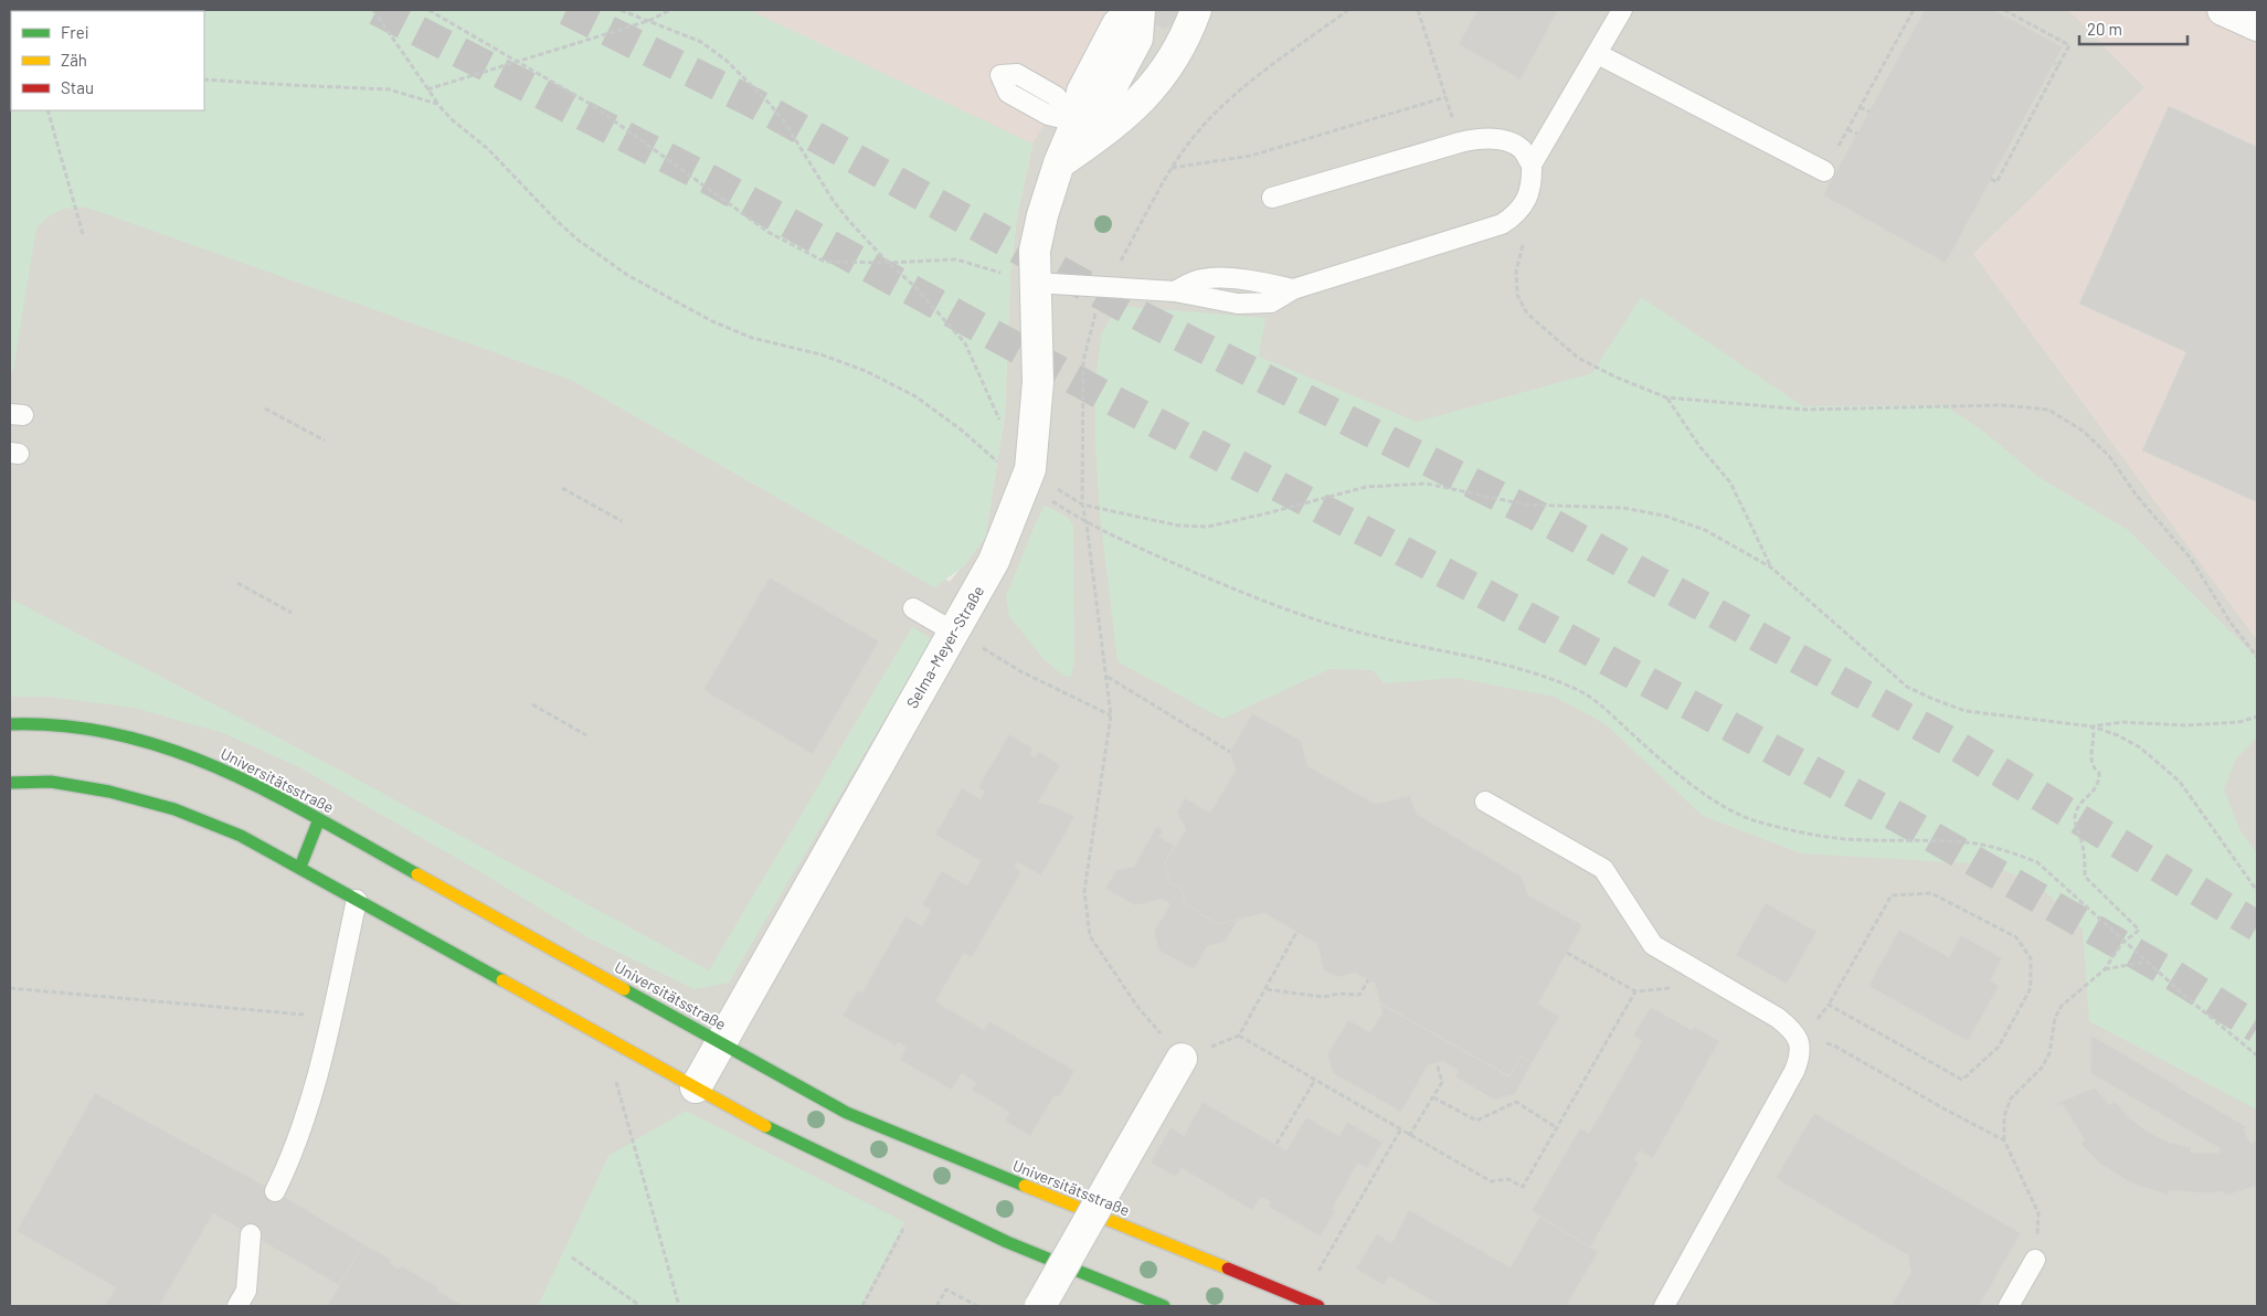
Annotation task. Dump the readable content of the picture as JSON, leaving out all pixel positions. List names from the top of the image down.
{
  "streets": {
    "street": ["Selma-Meyer-Straße", "Universitätsstraße"]
  },
  "crossings": [
    ["Selma-Meyer-Straße", "Universitätsstraße"]
  ],
  "legend": ["Frei", "Zäh", "Stau"],
  "scale_bar": "20 m"
}
